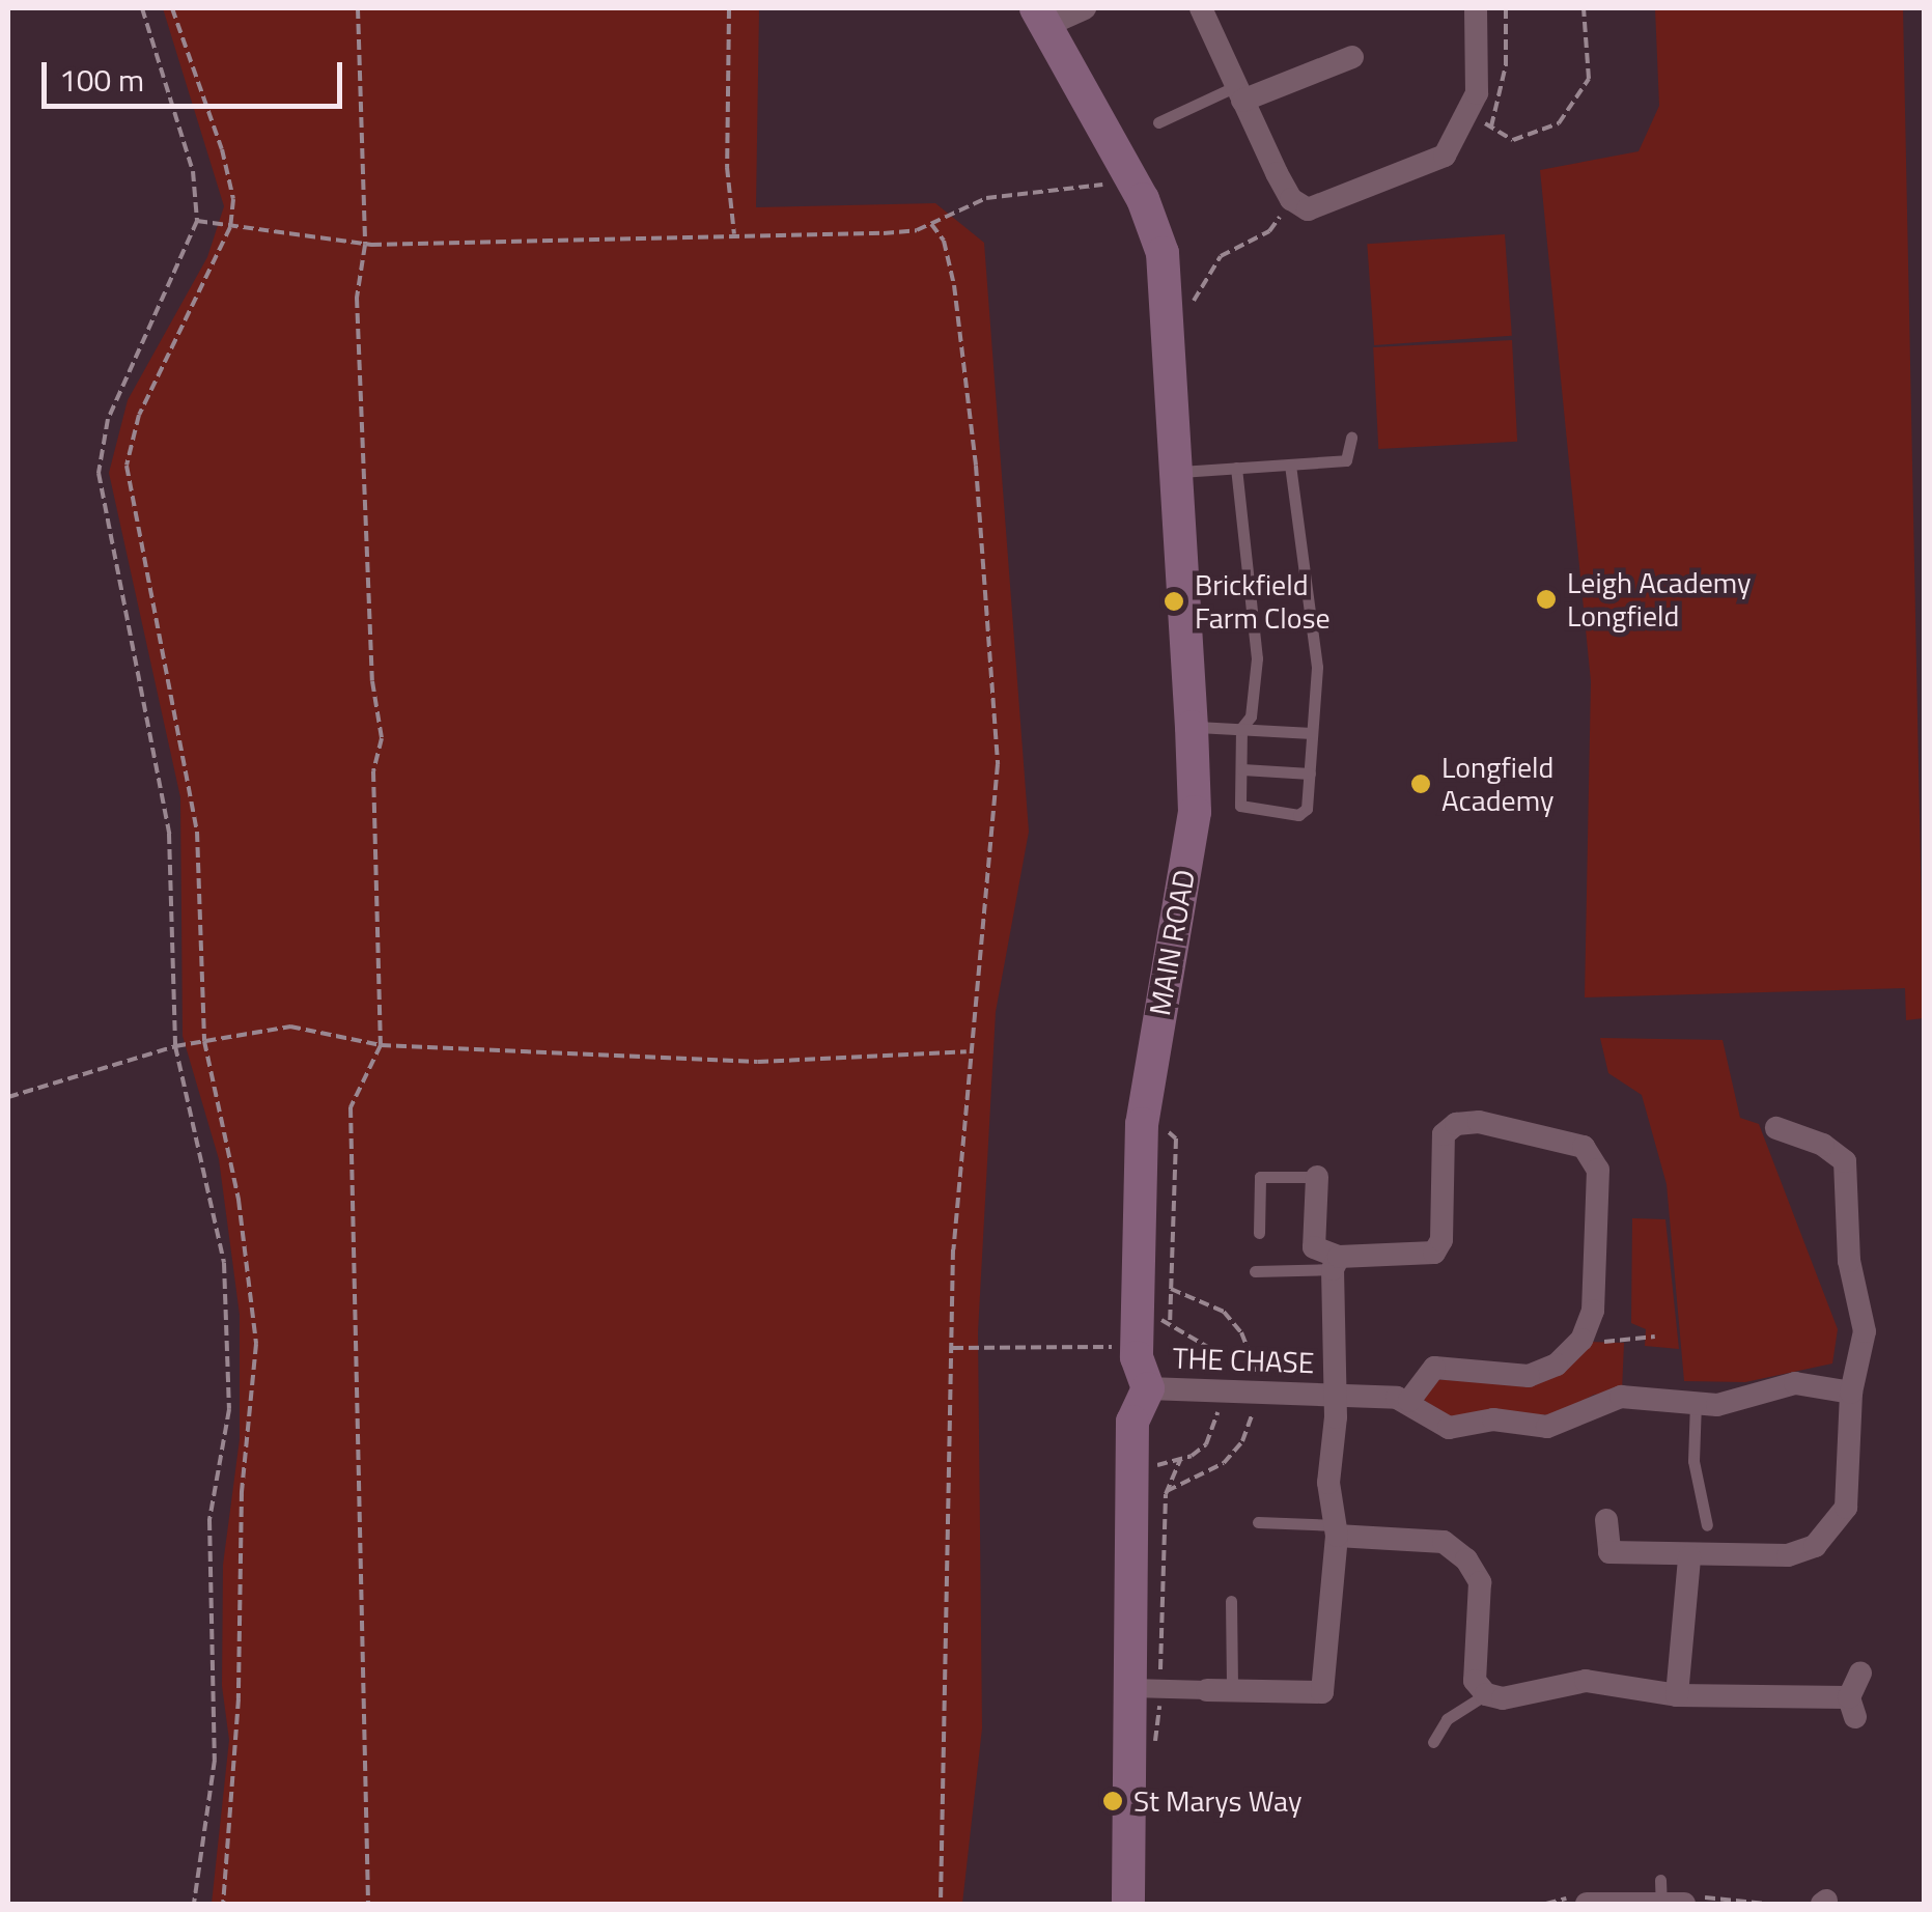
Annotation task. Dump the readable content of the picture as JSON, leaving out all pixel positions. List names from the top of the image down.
{
  "streets": {
    "main road": ["MAIN ROAD"],
    "street": ["THE CHASE"]
  },
  "crossings": [
    ["MAIN ROAD", "THE CHASE"]
  ],
  "places": [
    "Leigh Academy Longfield",
    "Brickfield Farm Close",
    "Longfield Academy",
    "St Marys Way"
  ],
  "scale_bar": "100 m"
}
